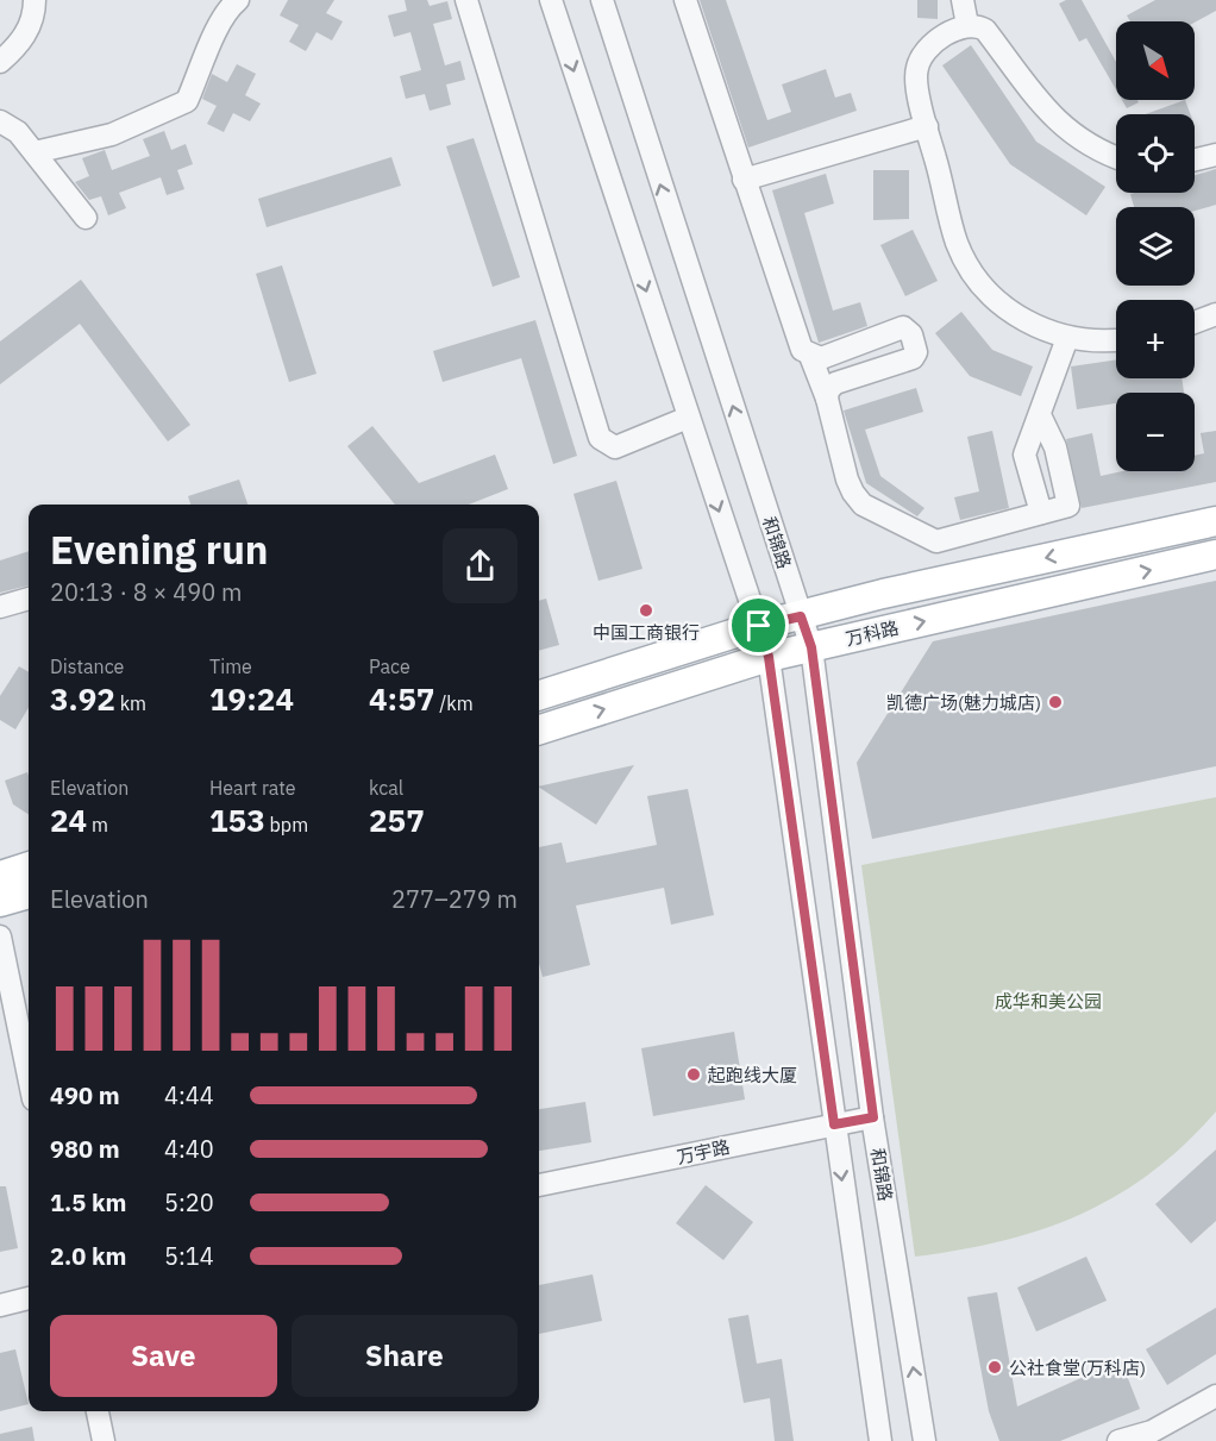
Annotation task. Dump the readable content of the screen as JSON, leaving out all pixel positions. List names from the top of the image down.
{
  "streets": {
    "main road": ["万科路"],
    "street": ["和锦路", "万宇路"]
  },
  "crossings": [
    ["和锦路", "万科路"],
    ["和锦路", "万宇路"]
  ],
  "parks": ["成华和美公园"],
  "places": [
    "中国工商银行",
    "凯德广场(魅力城店)",
    "起跑线大厦",
    "公社食堂(万科店)"
  ],
  "north": "bottom right",
  "page": {
    "map_buttons": ["+", "−"],
    "heading": ["Evening run", "20:13 · 8 × 490 m"],
    "stats": [
      ["Distance", "3.92 km"],
      ["Time", "19:24"],
      ["Pace", "4:57 /km"],
      ["Elevation", "24 m"],
      ["Heart rate", "153 bpm"],
      ["kcal", "257"]
    ],
    "chart": ["Elevation", "277–279 m"],
    "list": [
      {
        "name": "490 m",
        "note": "4:44"
      },
      {
        "name": "980 m",
        "note": "4:40"
      },
      {
        "name": "1.5 km",
        "note": "5:20"
      },
      {
        "name": "2.0 km",
        "note": "5:14"
      }
    ],
    "buttons": ["Save", "Share"]
  }
}
